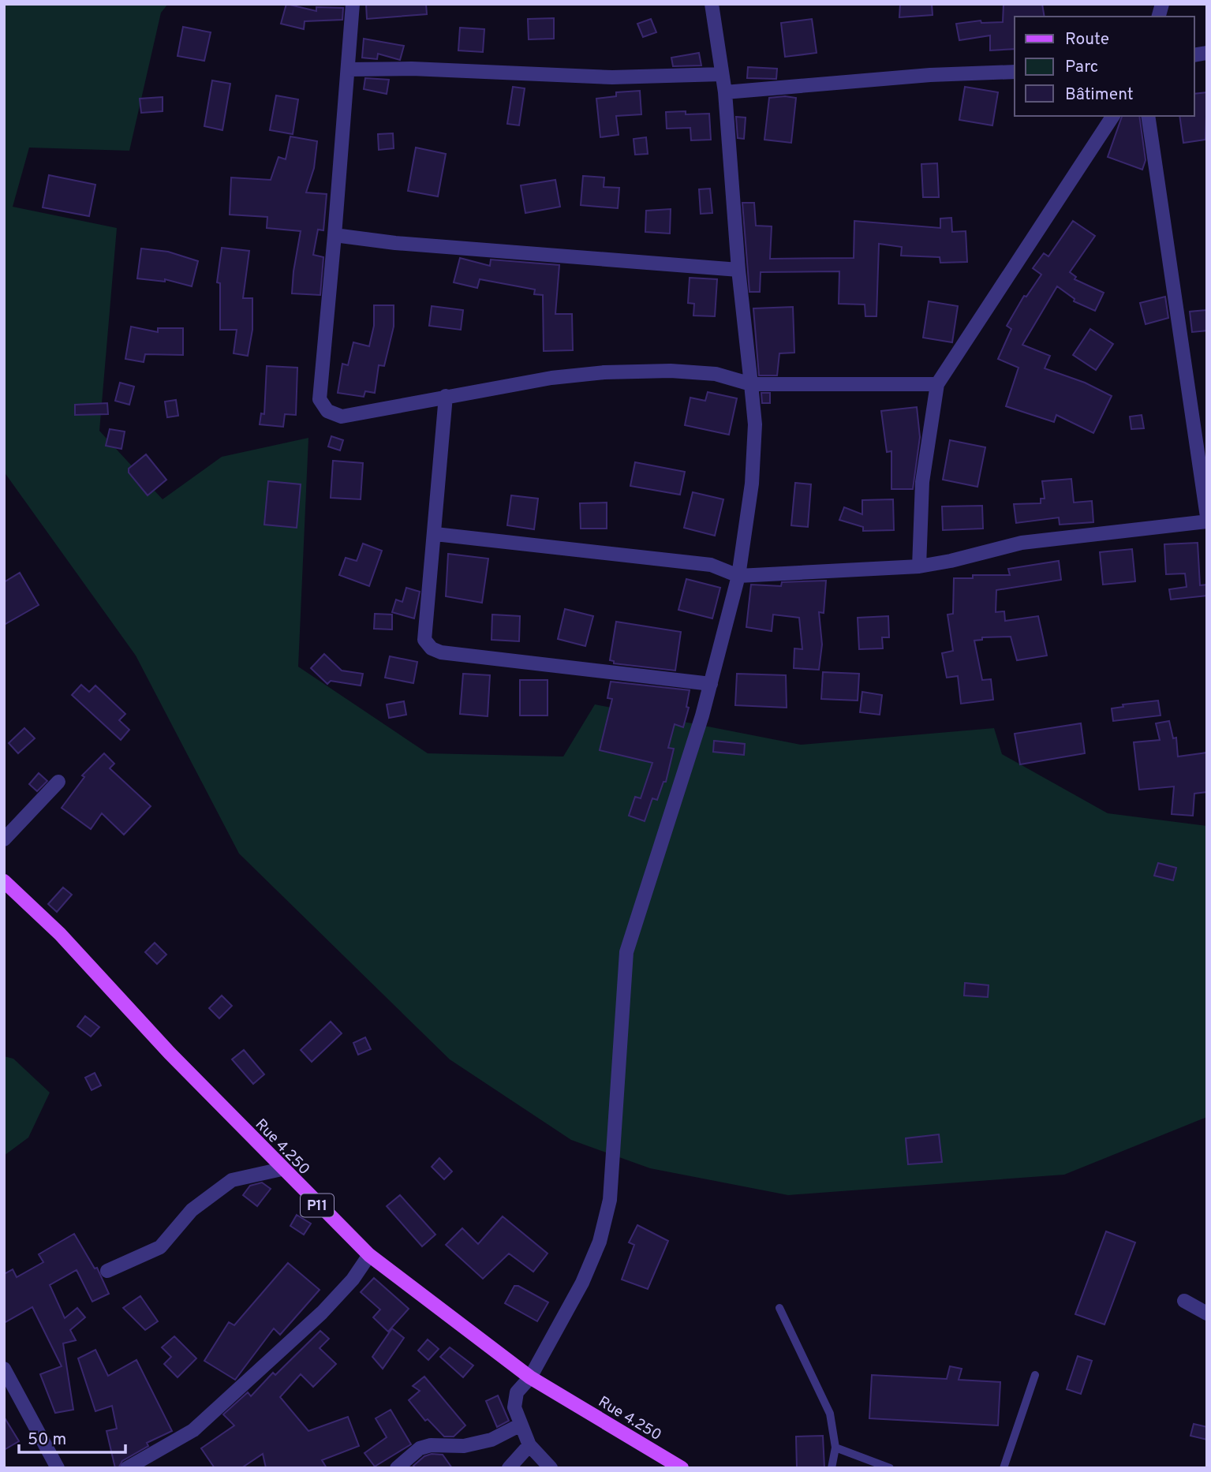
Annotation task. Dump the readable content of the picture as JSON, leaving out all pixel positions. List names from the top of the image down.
{
  "streets": {
    "main road": ["Rue 4.250", "P11"]
  },
  "legend": ["Route", "Parc", "Bâtiment"],
  "scale_bar": "50 m"
}
